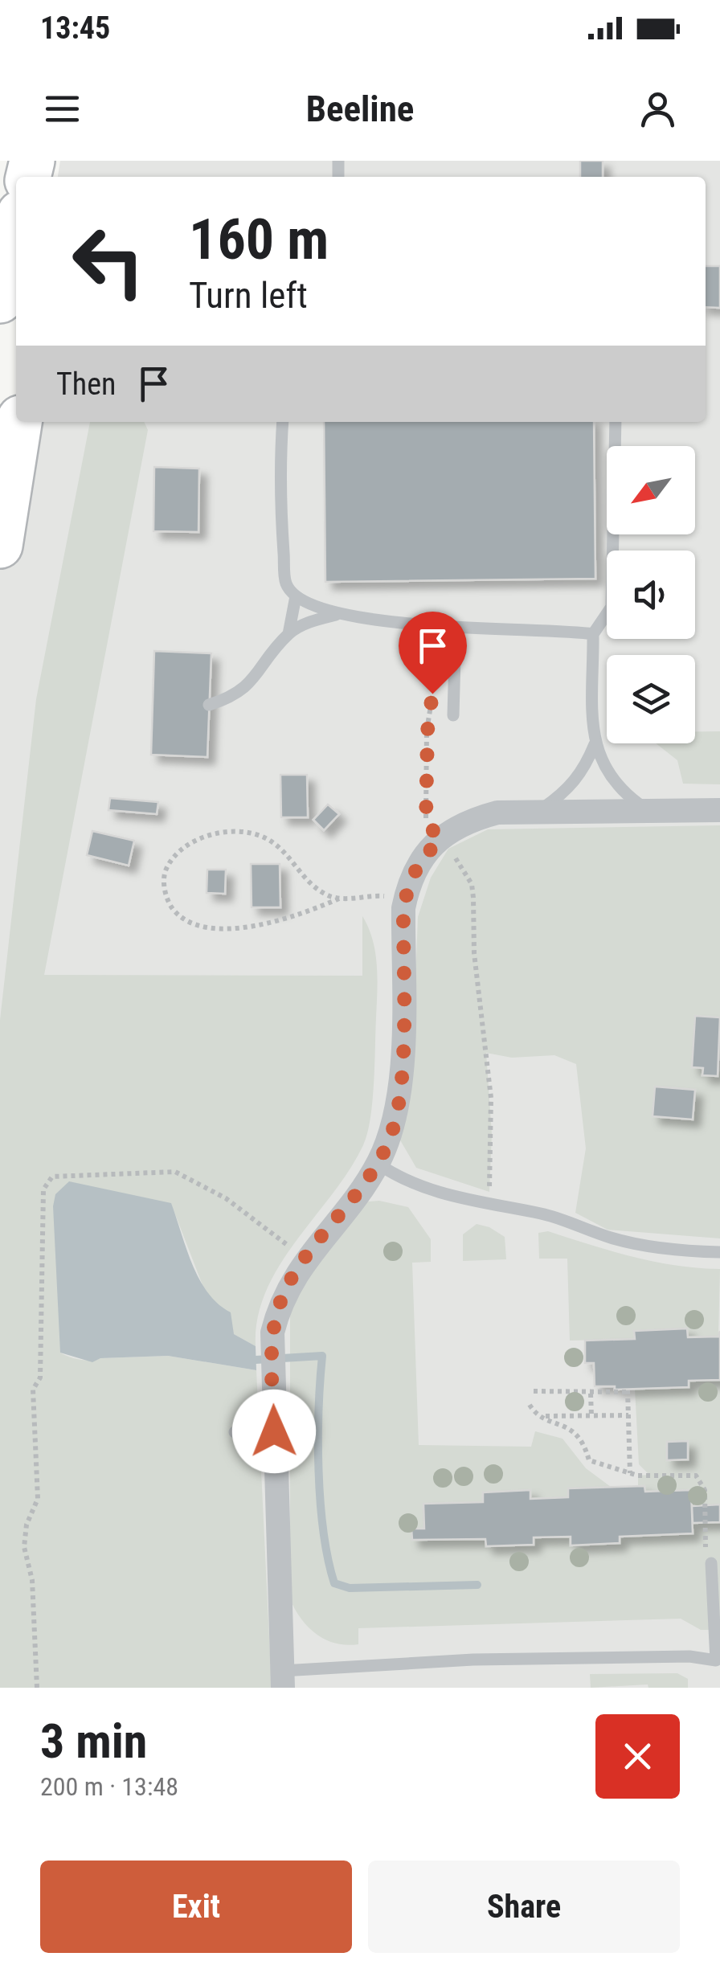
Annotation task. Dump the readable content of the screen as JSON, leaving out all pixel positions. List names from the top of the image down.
{
  "north": "bottom left",
  "page": {
    "status": "13:45",
    "header": "Beeline",
    "turn": ["160 m", "Turn left"],
    "then": "Then",
    "heading": ["3 min", "200 m · 13:48"],
    "buttons": ["Exit", "Share"]
  }
}
